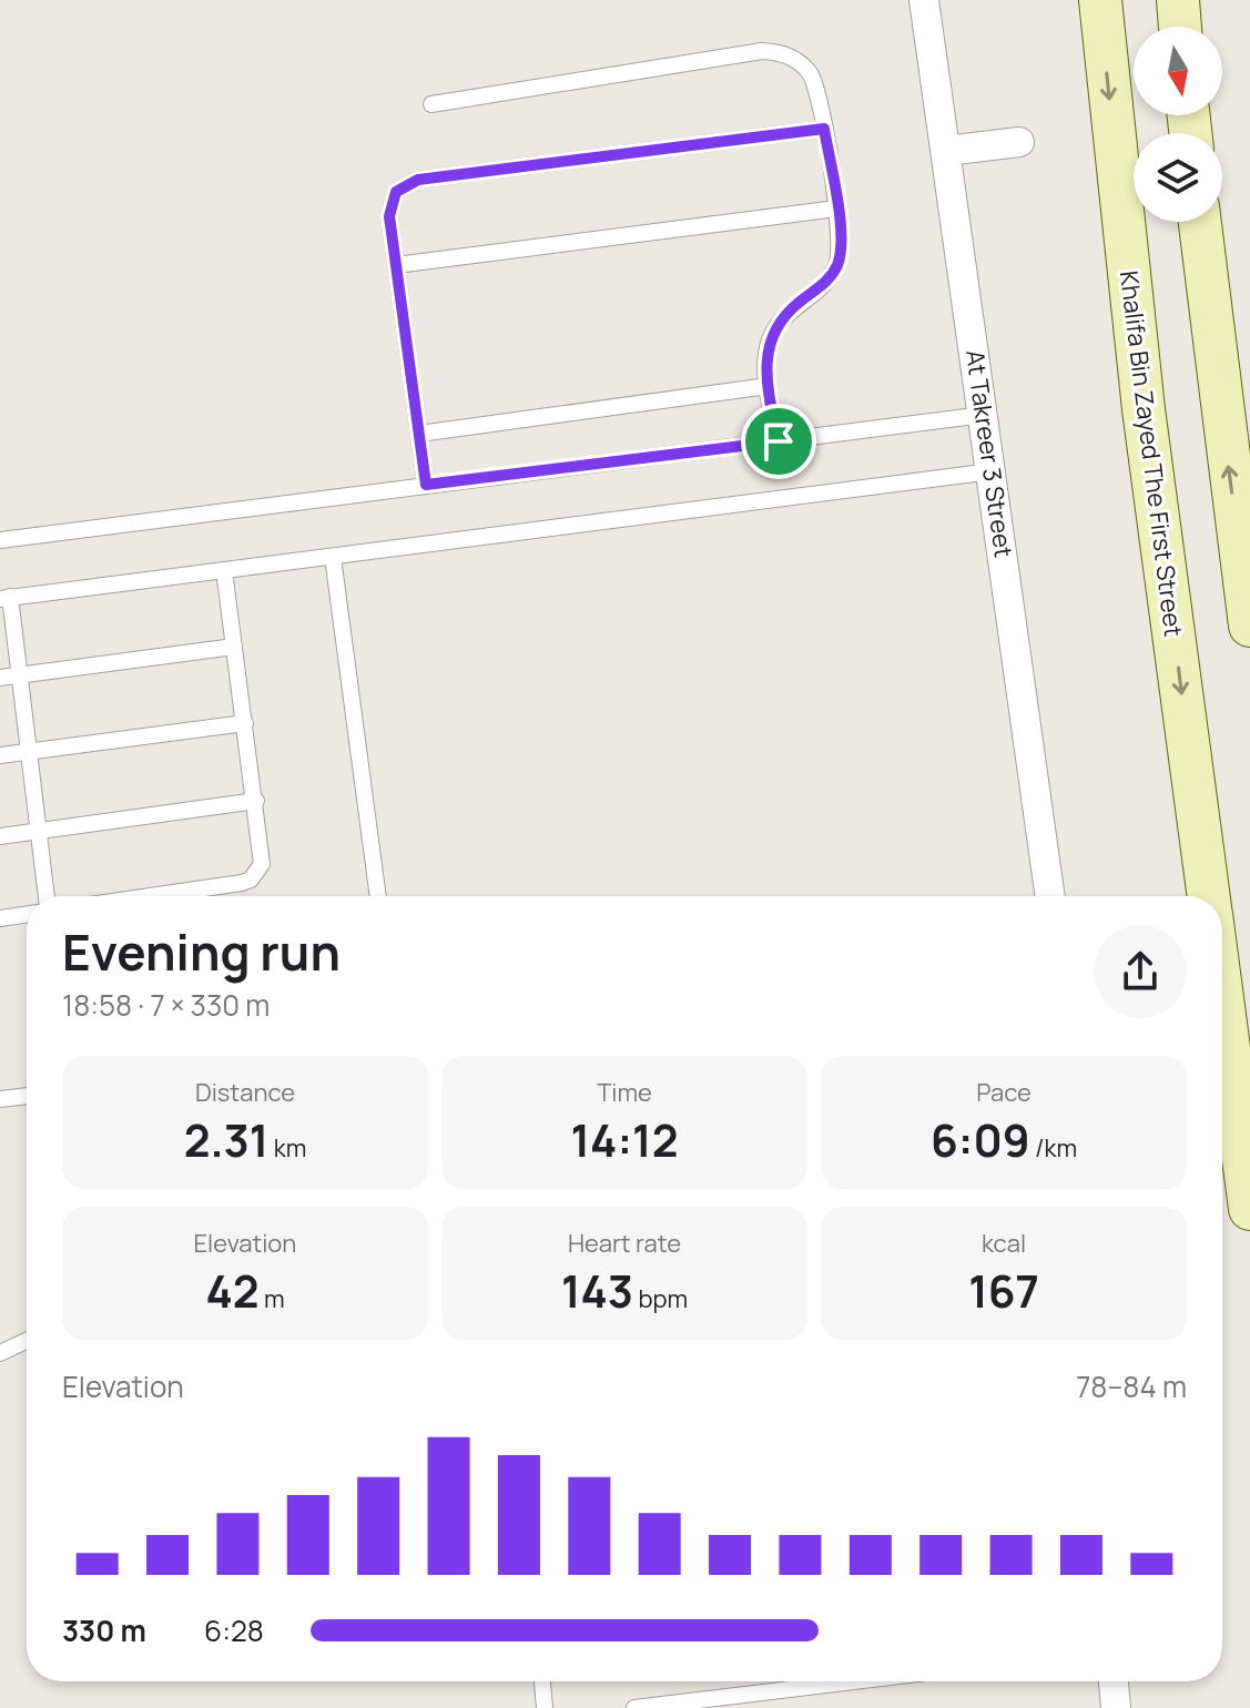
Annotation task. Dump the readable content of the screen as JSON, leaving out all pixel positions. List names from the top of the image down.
{
  "streets": {
    "main road": ["Khalifa Bin Zayed The First Street"],
    "street": ["At Takreer 3 Street"]
  },
  "north": "bottom",
  "page": {
    "heading": ["Evening run", "18:58 · 7 × 330 m"],
    "stats": [
      ["Distance", "2.31 km"],
      ["Time", "14:12"],
      ["Pace", "6:09 /km"],
      ["Elevation", "42 m"],
      ["Heart rate", "143 bpm"],
      ["kcal", "167"]
    ],
    "chart": ["Elevation", "78–84 m"],
    "list": [
      {
        "name": "330 m",
        "note": "6:28"
      }
    ]
  }
}
